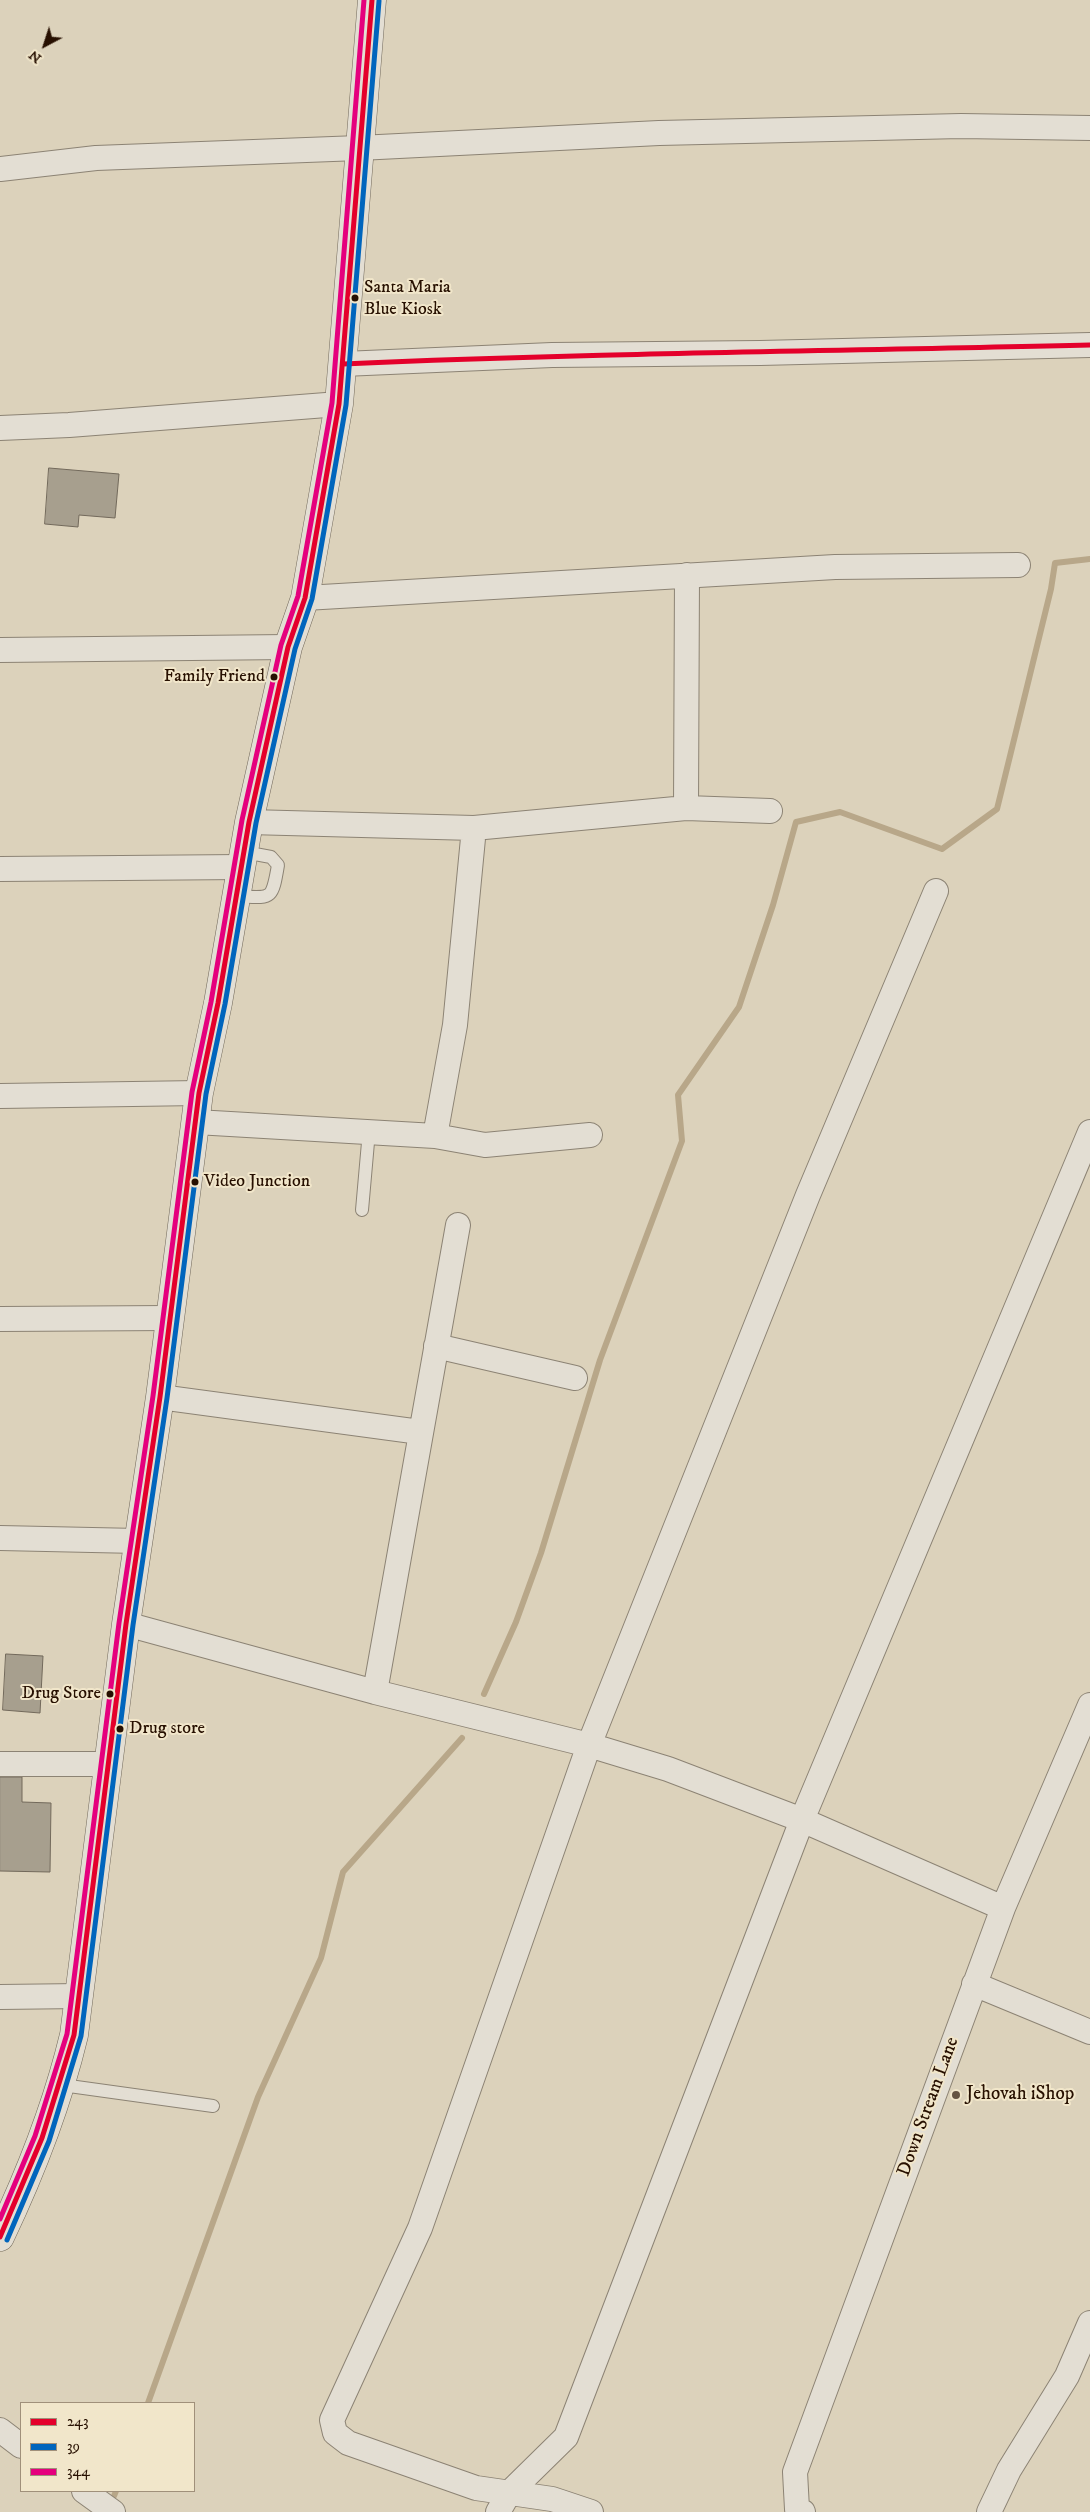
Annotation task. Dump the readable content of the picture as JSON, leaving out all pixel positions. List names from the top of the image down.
{
  "streets": {
    "street": ["Down Stream Lane"]
  },
  "places": [
    "Santa Maria Blue Kiosk",
    "Family Friend",
    "Video Junction",
    "Drug Store",
    "Drug store",
    "Jehovah iShop"
  ],
  "lines": ["transit line 243", "transit line 344", "transit line 39"],
  "legend": ["243", "39", "344"],
  "north": "bottom left"
}
